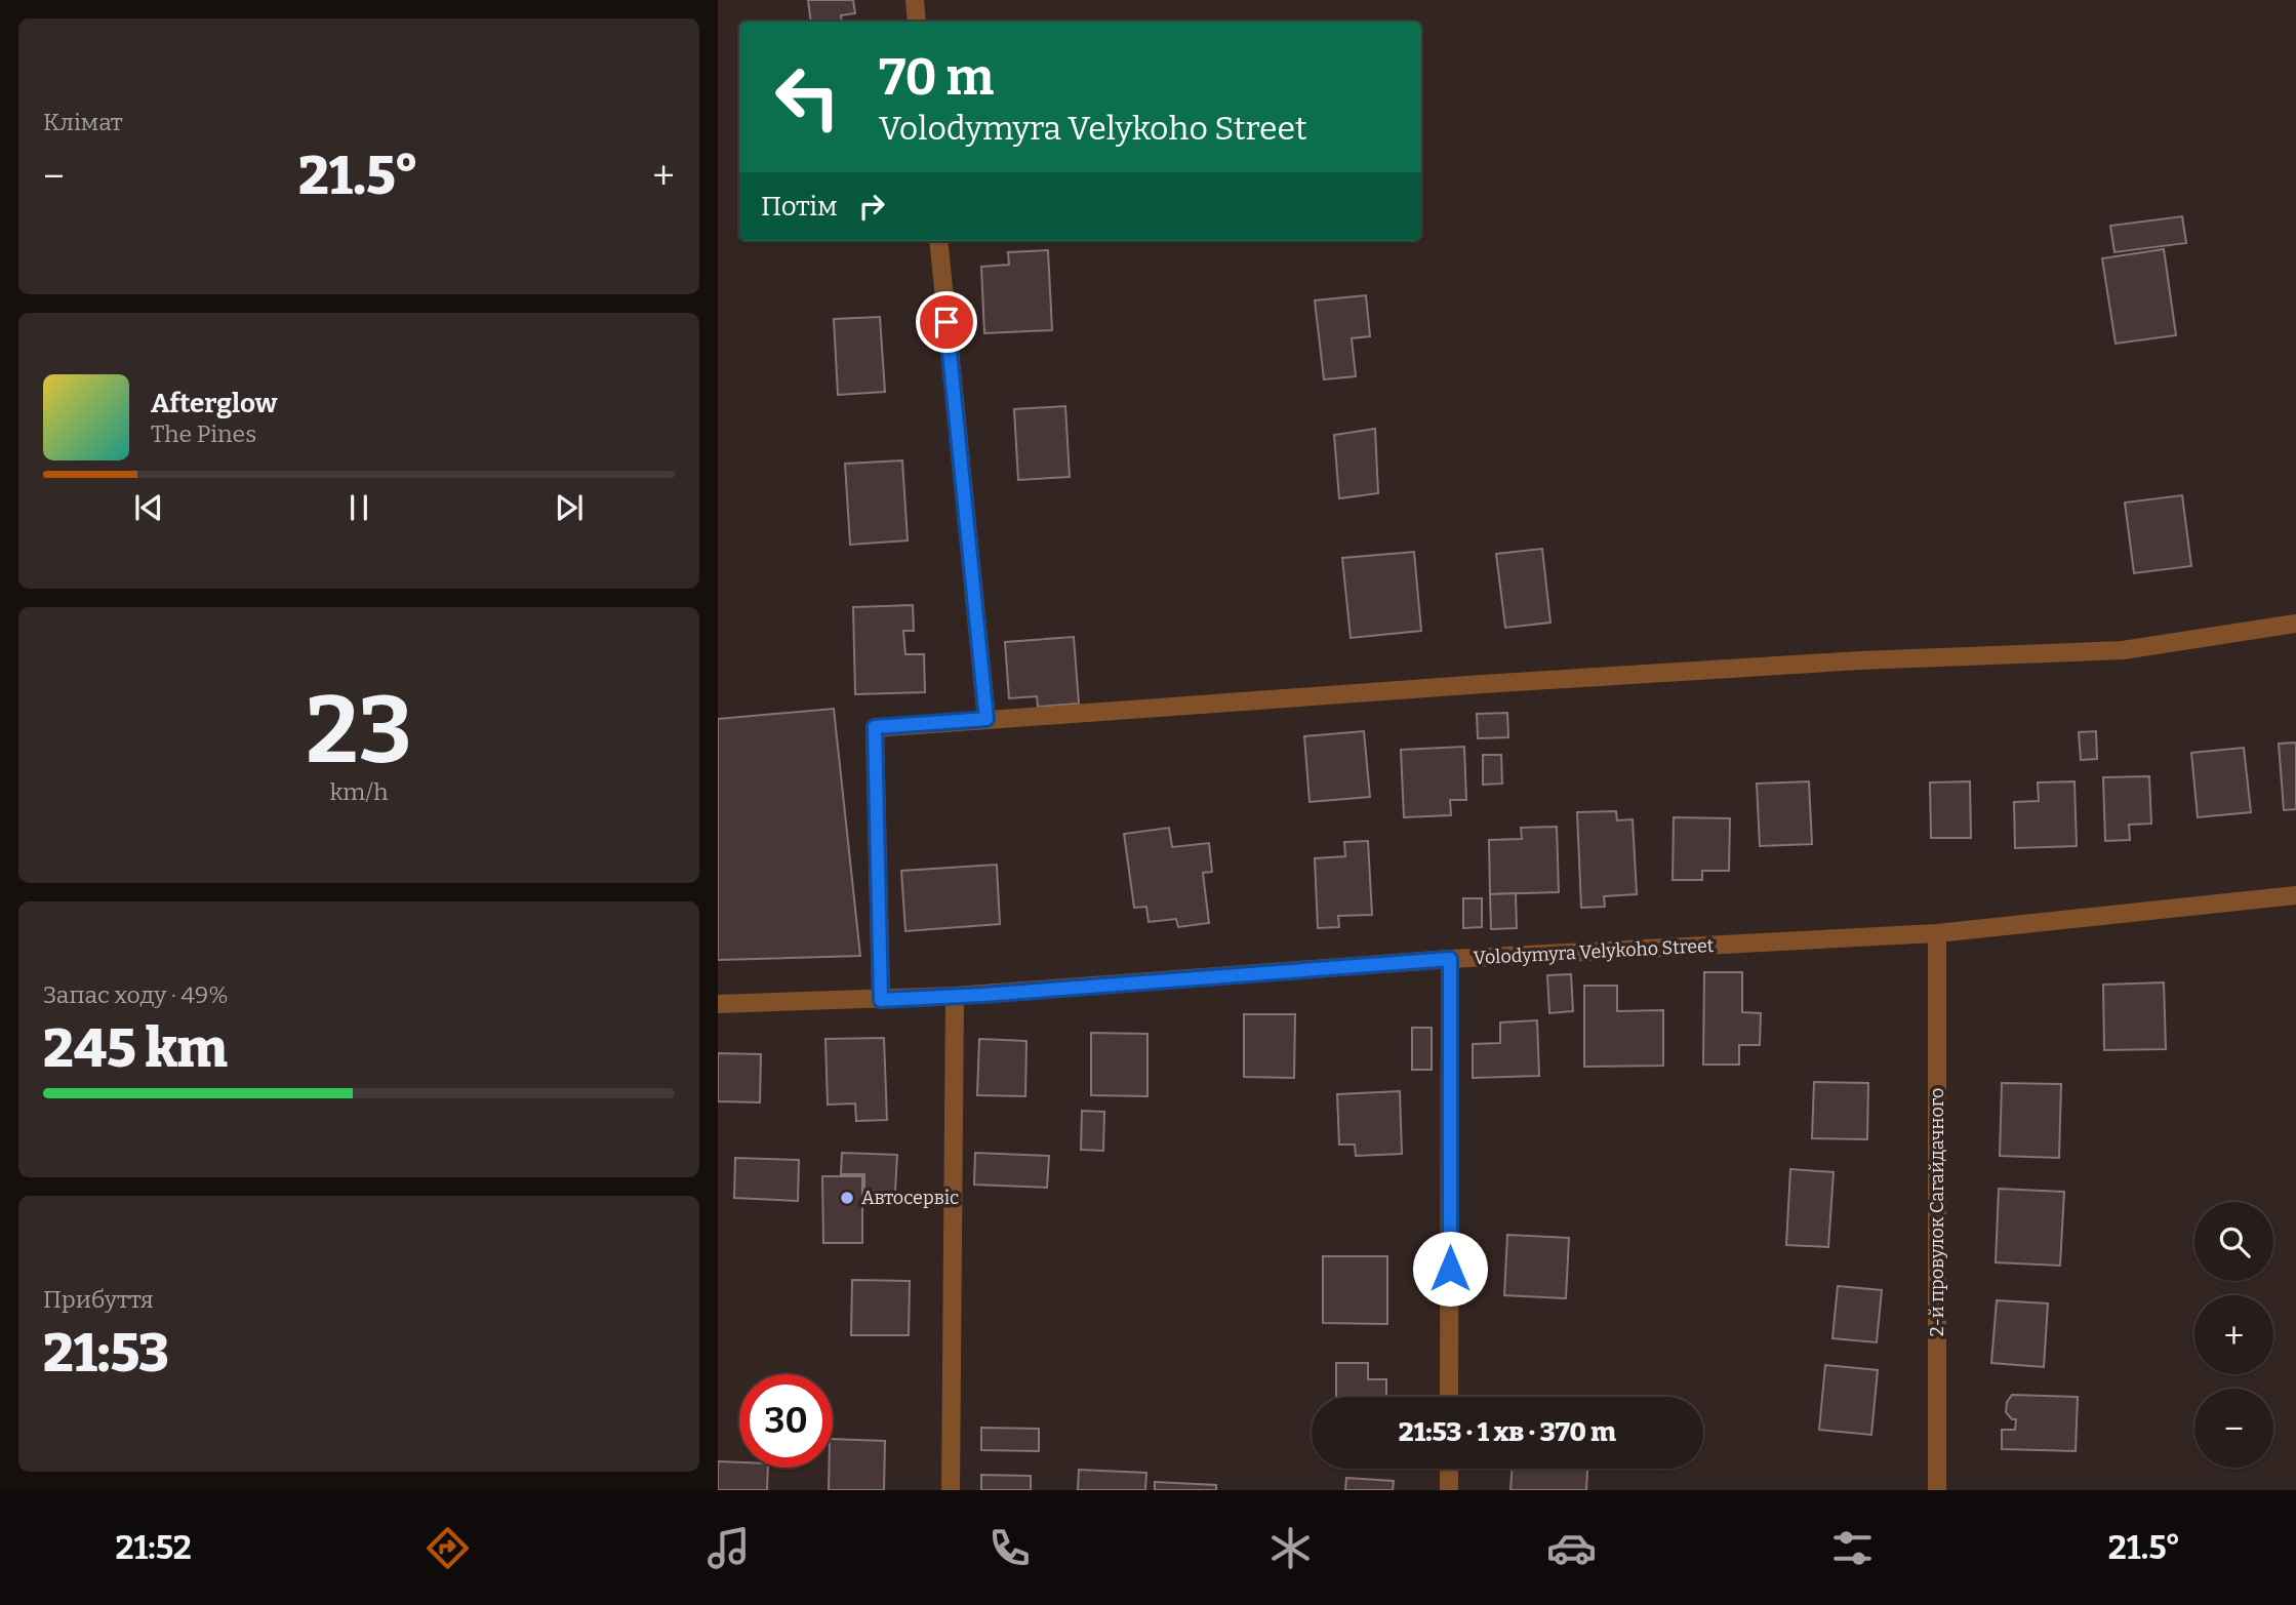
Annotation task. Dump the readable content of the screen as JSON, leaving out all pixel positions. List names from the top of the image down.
{
  "streets": {
    "street": ["Volodymyra Velykoho Street", "2-й провулок Сагайдачного"]
  },
  "crossings": [
    ["Volodymyra Velykoho Street", "2-й провулок Сагайдачного"]
  ],
  "places": ["Автосервіс"],
  "page": {
    "tile": [
      "Клімат",
      ["23", "km/h"],
      ["Запас ходу · 49%", "245 km"],
      ["Прибуття", "21:53"]
    ],
    "turn": ["70 m", "Volodymyra Velykoho Street"],
    "heat": ["−", "21.5°", "+"],
    "then": "Потім",
    "song": ["Afterglow", "The Pines"],
    "map_buttons": ["+", "−"],
    "limit": "30",
    "trip": "21:53 · 1 хв · 370 m",
    "tabs": ["21:52", "21.5°"]
  }
}
